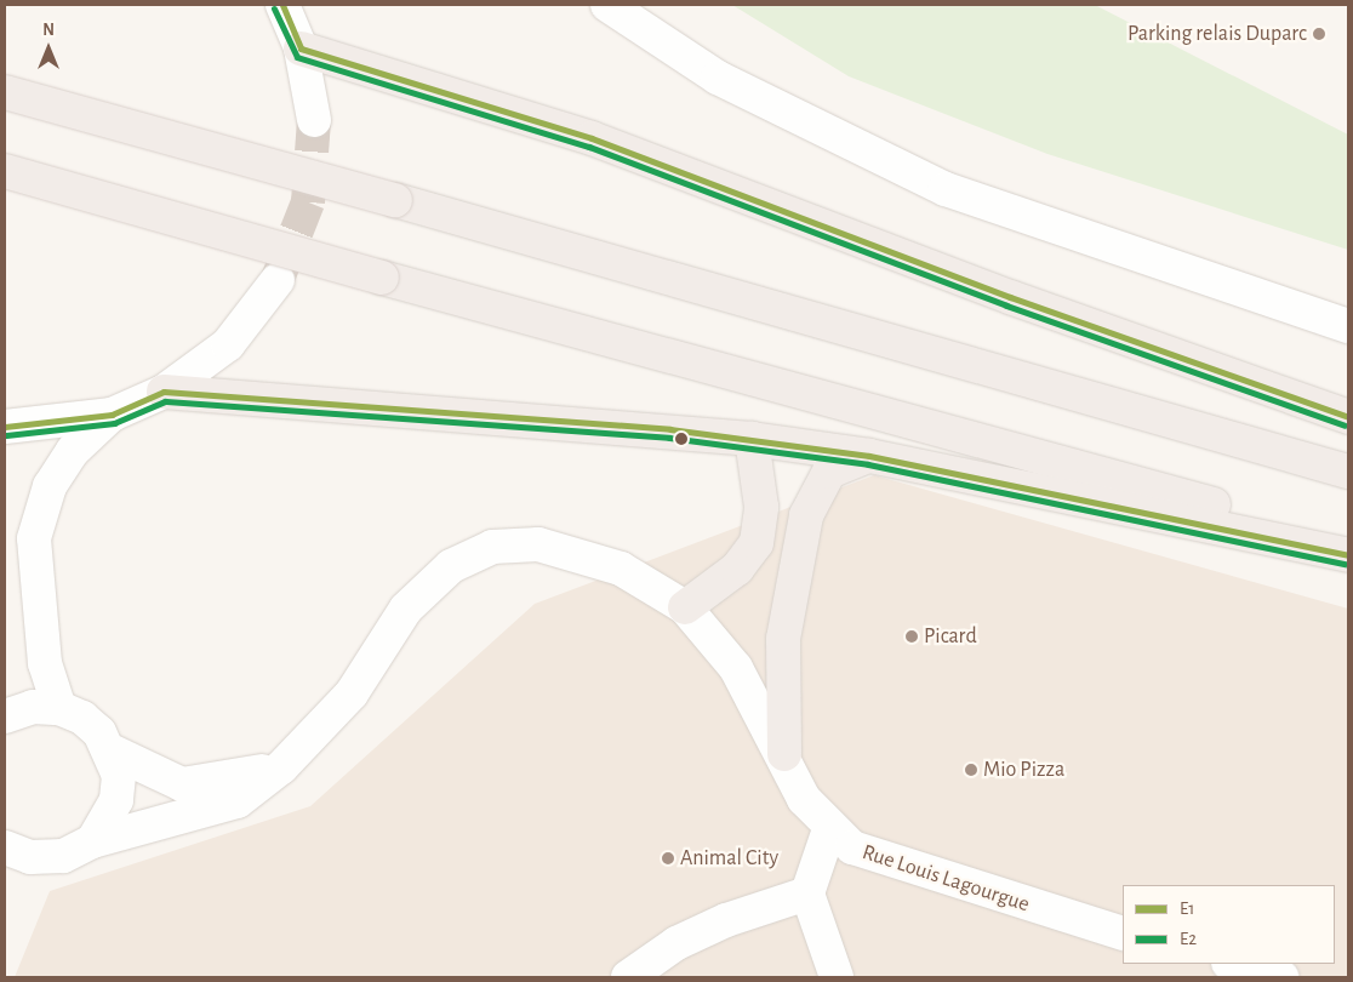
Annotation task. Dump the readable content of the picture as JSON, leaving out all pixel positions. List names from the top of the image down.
{
  "streets": {
    "main road": ["Rue Louis Lagourgue"]
  },
  "places": [
    "Parking relais Duparc",
    "Picard",
    "Mio Pizza",
    "Animal City"
  ],
  "lines": ["transit line E1", "transit line E2"],
  "legend": ["E1", "E2"],
  "north": "top"
}
